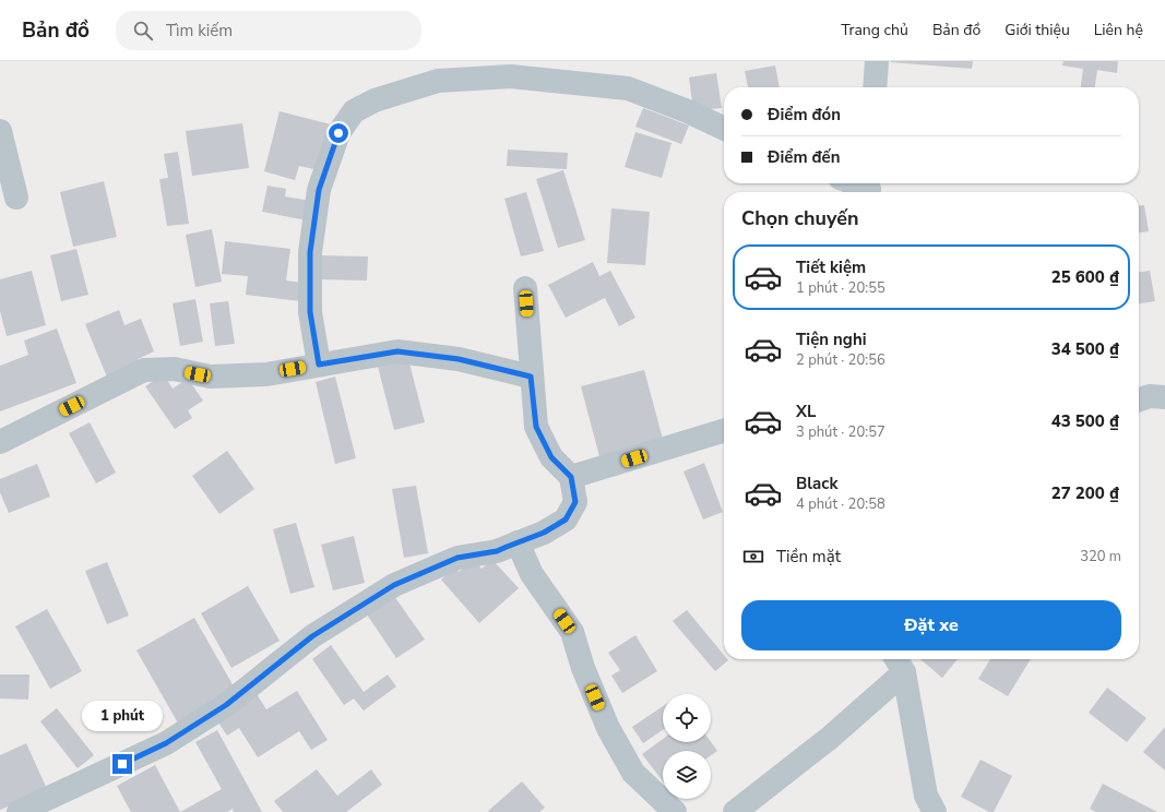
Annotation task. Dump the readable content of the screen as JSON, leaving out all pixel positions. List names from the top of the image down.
{
  "page": {
    "header": "Bản đồ",
    "search": "Tìm kiếm",
    "nav": [
      "Trang chủ",
      "Bản đồ",
      "Giới thiệu",
      "Liên hệ"
    ],
    "banner": ["Điểm đón", "Điểm đến"],
    "heading": "Chọn chuyến",
    "list": [
      {
        "name": "Tiết kiệm",
        "note": "1 phút · 20:55",
        "value": "25 600 ₫"
      },
      {
        "name": "Tiện nghi",
        "note": "2 phút · 20:56",
        "value": "34 500 ₫"
      },
      {
        "name": "XL",
        "note": "3 phút · 20:57",
        "value": "43 500 ₫"
      },
      {
        "name": "Black",
        "note": "4 phút · 20:58",
        "value": "27 200 ₫"
      }
    ],
    "pay": ["Tiền mặt", "320 m"],
    "buttons": "Đặt xe",
    "bubble": "1 phút"
  }
}
